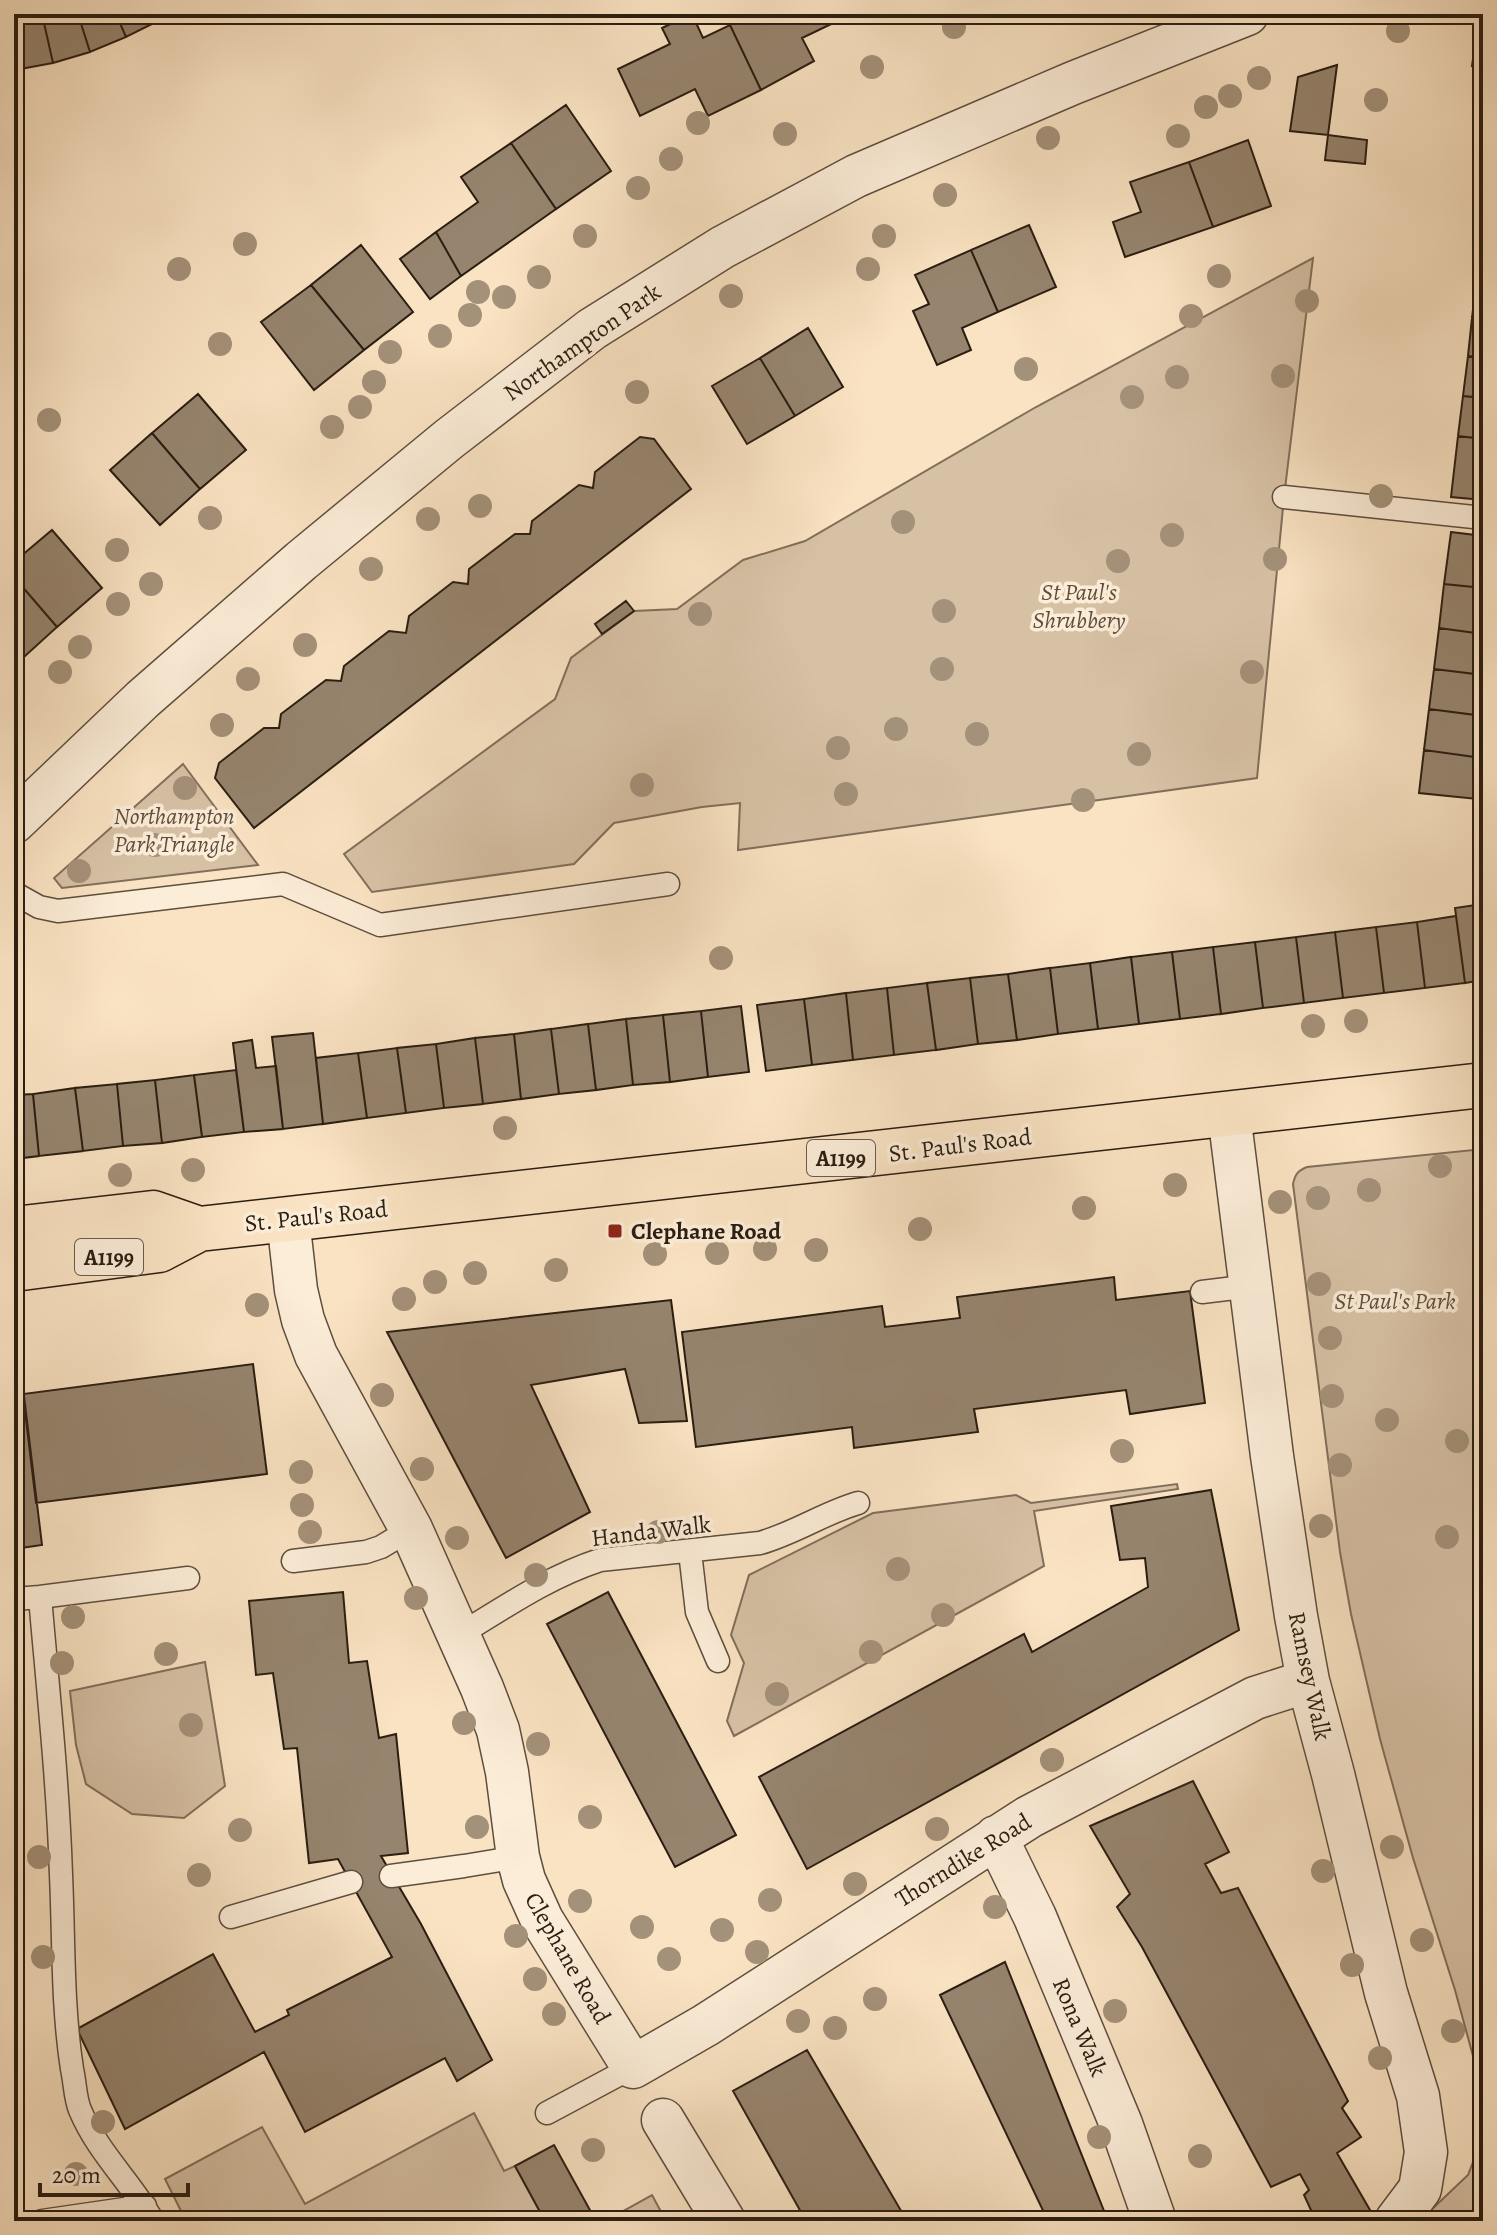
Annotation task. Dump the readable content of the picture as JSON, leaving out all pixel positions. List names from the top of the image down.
{
  "streets": {
    "main road": ["St. Paul's Road", "A1199"],
    "street": [
      "Northampton Park",
      "Ramsey Walk",
      "Thorndike Road",
      "Clephane Road",
      "Rona Walk"
    ],
    "lane": ["Handa Walk"]
  },
  "crossings": [
    ["St. Paul's Road", "Ramsey Walk"],
    ["St. Paul's Road", "Clephane Road"],
    ["Handa Walk", "Clephane Road"],
    ["Ramsey Walk", "Thorndike Road"],
    ["Thorndike Road", "Clephane Road"],
    ["Thorndike Road", "Rona Walk"]
  ],
  "parks": ["St Paul's Shrubbery", "Northampton Park Triangle", "St Paul's Park"],
  "places": {
    "transit": ["Clephane Road"]
  },
  "scale_bar": "20 m"
}
